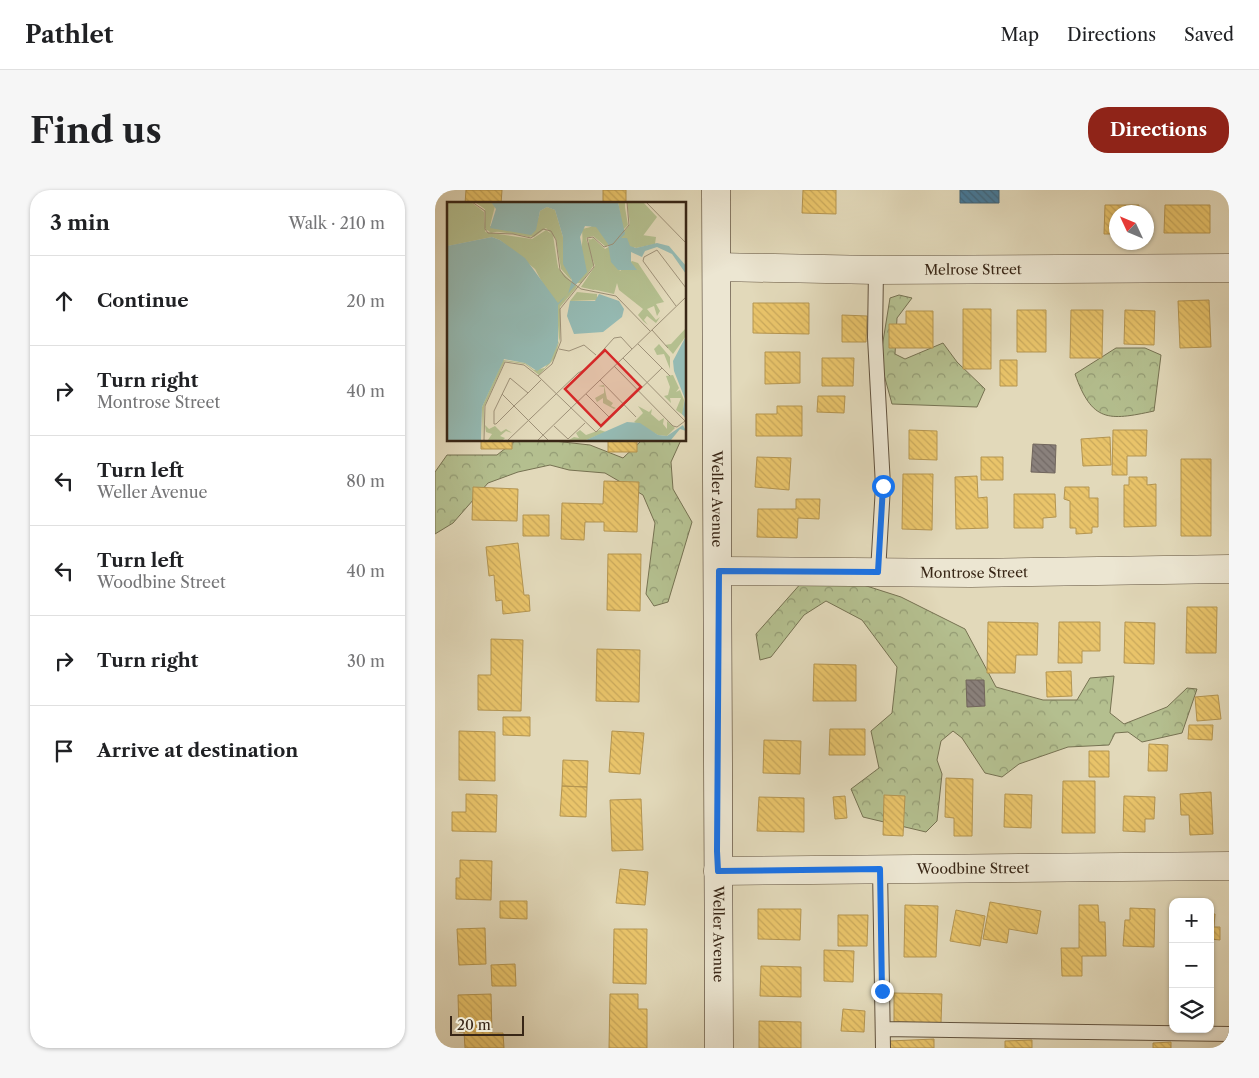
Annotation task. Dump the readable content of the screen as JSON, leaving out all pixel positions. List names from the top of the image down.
{
  "streets": {
    "street": [
      "Melrose Street",
      "Weller Avenue",
      "Montrose Street",
      "Woodbine Street"
    ]
  },
  "crossings": [
    ["Melrose Street", "Weller Avenue"],
    ["Weller Avenue", "Montrose Street"],
    ["Weller Avenue", "Woodbine Street"]
  ],
  "scale_bar": "20 m",
  "north": "top left",
  "page": {
    "header": "Pathlet",
    "nav": ["Map", "Directions", "Saved"],
    "buttons": "Directions",
    "title": "Find us",
    "heading": ["3 min", "Walk · 210 m"],
    "list": [
      ["Continue", "20 m"],
      ["Turn right", "Montrose Street", "40 m"],
      ["Turn left", "Weller Avenue", "80 m"],
      ["Turn left", "Woodbine Street", "40 m"],
      ["Turn right", "30 m"],
      "Arrive at destination"
    ],
    "map_buttons": ["+", "−"],
    "scale": "20 m"
  }
}
